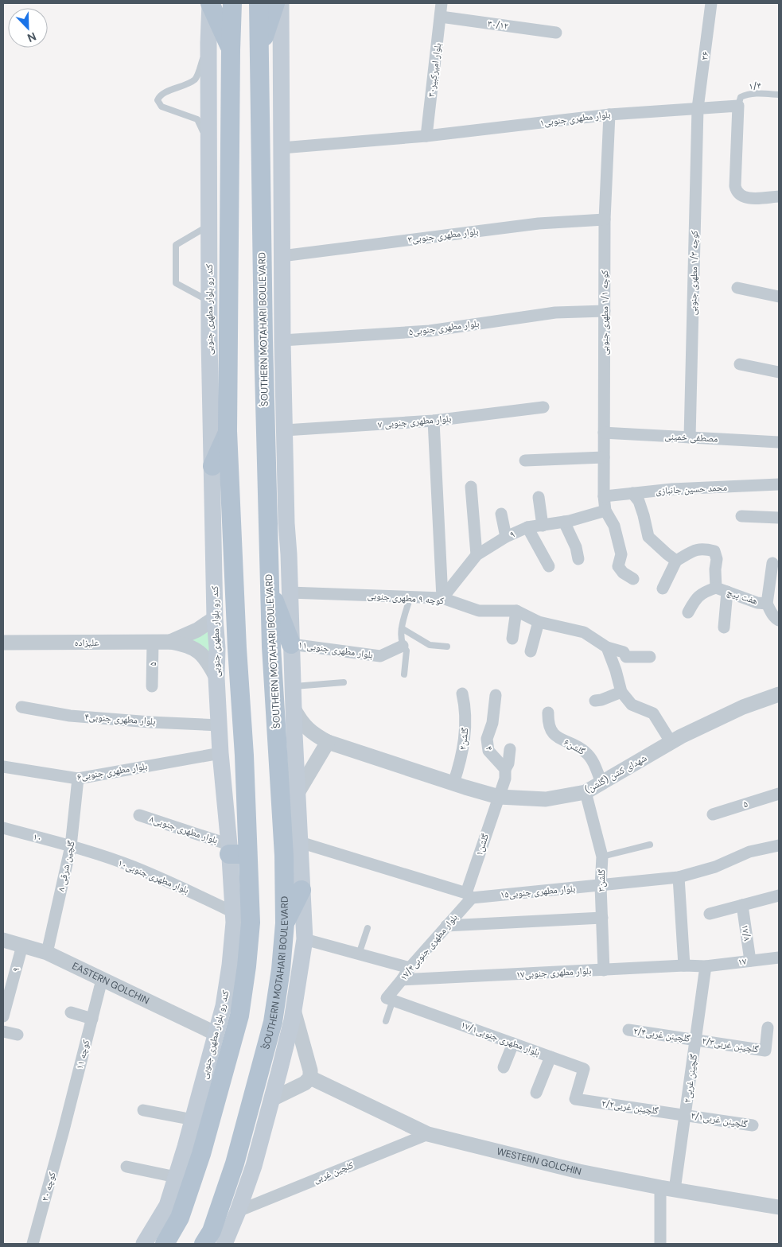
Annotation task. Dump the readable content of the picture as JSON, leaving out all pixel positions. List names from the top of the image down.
{
  "streets": {
    "main road": ["کند رو بلوار مطهری جنوبی", "ُSOUTHERN MOTAHARI BOULEVARD"],
    "street": [
      "۳۰/۱۲",
      "۳۶",
      "بلوار امیرکبیر۳۰",
      "۱بلوار مطهری جنوبی",
      "بلوار مطهری جنوبی۳",
      "کوچه ۱/۳ مطهری جنوبی",
      "کوچه ۱/۱ مطهری جنوبی",
      "۵بلوار مطهری جنوبی",
      "۷ بلوار مطهری جنوبی",
      "مصطفی خمینی",
      "محمد حسین جانبازی",
      "۹",
      "هفت پیچ",
      "کوچه ۹ مطهری جنوبی",
      "علیزاده",
      "بلوار مطهری جنوبی۱۱",
      "۵",
      "بلوار مطهری جنوبی۴",
      "گلشن۲",
      "گلشن۶",
      "۴",
      "بلوار مطهری جنوبی۶",
      "شهدای کشن (گلشن)",
      "۸بلوار مطهری جنوبی",
      "۱۰",
      "گلشن۱",
      "۸ گلچین شرقی",
      "بلوار مطهری جنوبی۱۰",
      "گلشن۳",
      "بلوار مطهری جنوبی۱۵",
      "۱۷/۸",
      "بلوار مطهری جنوبی۱۷/۴",
      "۱۷",
      "بلوار مطهری جنوبی۱۷",
      "EASTERN GOLCHIN",
      "گلچینن غربی۲/۴",
      "بلوار مطهری جنوبی۱۷/۱",
      "گلچینن غربی۲/۳",
      "کوچه ۱۱",
      "گلچینن غربی۲",
      "گلچینن غربی۲/۲",
      "گلچینن غربی۲/۱",
      "WESTERN GOLCHIN",
      "کلچین غربی",
      "کوچه ۲۰"
    ],
    "lane": ["۱/۴"]
  },
  "crossings": [
    ["۳۰/۱۲", "بلوار امیرکبیر۳۰"],
    ["۳۶", "۱بلوار مطهری جنوبی"],
    ["۳۶", "کوچه ۱/۳ مطهری جنوبی"],
    ["بلوار امیرکبیر۳۰", "۱بلوار مطهری جنوبی"],
    ["۱/۴", "۱بلوار مطهری جنوبی"],
    ["۱بلوار مطهری جنوبی", "کوچه ۱/۳ مطهری جنوبی"],
    ["۱بلوار مطهری جنوبی", "کوچه ۱/۱ مطهری جنوبی"],
    ["بلوار مطهری جنوبی۳", "کوچه ۱/۱ مطهری جنوبی"],
    ["کوچه ۱/۳ مطهری جنوبی", "مصطفی خمینی"],
    ["کند رو بلوار مطهری جنوبی", "علیزاده"],
    ["کند رو بلوار مطهری جنوبی", "بلوار مطهری جنوبی۴"],
    ["کند رو بلوار مطهری جنوبی", "بلوار مطهری جنوبی۶"],
    ["کند رو بلوار مطهری جنوبی", "۸بلوار مطهری جنوبی"],
    ["کند رو بلوار مطهری جنوبی", "بلوار مطهری جنوبی۱۰"],
    ["کند رو بلوار مطهری جنوبی", "EASTERN GOLCHIN"],
    ["کوچه ۱/۱ مطهری جنوبی", "۵بلوار مطهری جنوبی"],
    ["کوچه ۱/۱ مطهری جنوبی", "مصطفی خمینی"],
    ["کوچه ۱/۱ مطهری جنوبی", "محمد حسین جانبازی"],
    ["کوچه ۱/۱ مطهری جنوبی", "۹"],
    ["۹", "کوچه ۹ مطهری جنوبی"],
    ["۹", "EASTERN GOLCHIN"],
    ["علیزاده", "۵"],
    ["گلشن۲", "شهدای کشن (گلشن)"],
    ["گلشن۶", "شهدای کشن (گلشن)"],
    ["بلوار مطهری جنوبی۶", "۸ گلچین شرقی"],
    ["شهدای کشن (گلشن)", "گلشن۱"],
    ["شهدای کشن (گلشن)", "گلشن۳"],
    ["۱۰", "۸ گلچین شرقی"],
    ["۱۰", "بلوار مطهری جنوبی۱۰"],
    ["گلشن۱", "بلوار مطهری جنوبی۱۵"],
    ["گلشن۱", "بلوار مطهری جنوبی۱۷/۴"],
    ["۸ گلچین شرقی", "بلوار مطهری جنوبی۱۰"],
    ["۸ گلچین شرقی", "EASTERN GOLCHIN"],
    ["گلشن۳", "بلوار مطهری جنوبی۱۵"],
    ["گلشن۳", "بلوار مطهری جنوبی۱۷"],
    ["بلوار مطهری جنوبی۱۵", "بلوار مطهری جنوبی۱۷/۴"],
    ["۱۷/۸", "۱۷"],
    ["بلوار مطهری جنوبی۱۷/۴", "بلوار مطهری جنوبی۱۷"],
    ["بلوار مطهری جنوبی۱۷/۴", "بلوار مطهری جنوبی۱۷/۱"],
    ["۱۷", "بلوار مطهری جنوبی۱۷"],
    ["۱۷", "گلچینن غربی۲"],
    ["بلوار مطهری جنوبی۱۷", "گلچینن غربی۲"],
    ["EASTERN GOLCHIN", "کوچه ۱۱"],
    ["گلچینن غربی۲/۴", "گلچینن غربی۲/۳"],
    ["گلچینن غربی۲/۴", "گلچینن غربی۲"],
    ["بلوار مطهری جنوبی۱۷/۱", "گلچینن غربی۲/۲"],
    ["گلچینن غربی۲/۳", "گلچینن غربی۲"],
    ["کوچه ۱۱", "کوچه ۲۰"],
    ["گلچینن غربی۲", "گلچینن غربی۲/۲"],
    ["گلچینن غربی۲", "گلچینن غربی۲/۱"],
    ["گلچینن غربی۲", "WESTERN GOLCHIN"],
    ["گلچینن غربی۲/۲", "گلچینن غربی۲/۱"],
    ["WESTERN GOLCHIN", "کلچین غربی"]
  ],
  "north": "bottom right"
}
